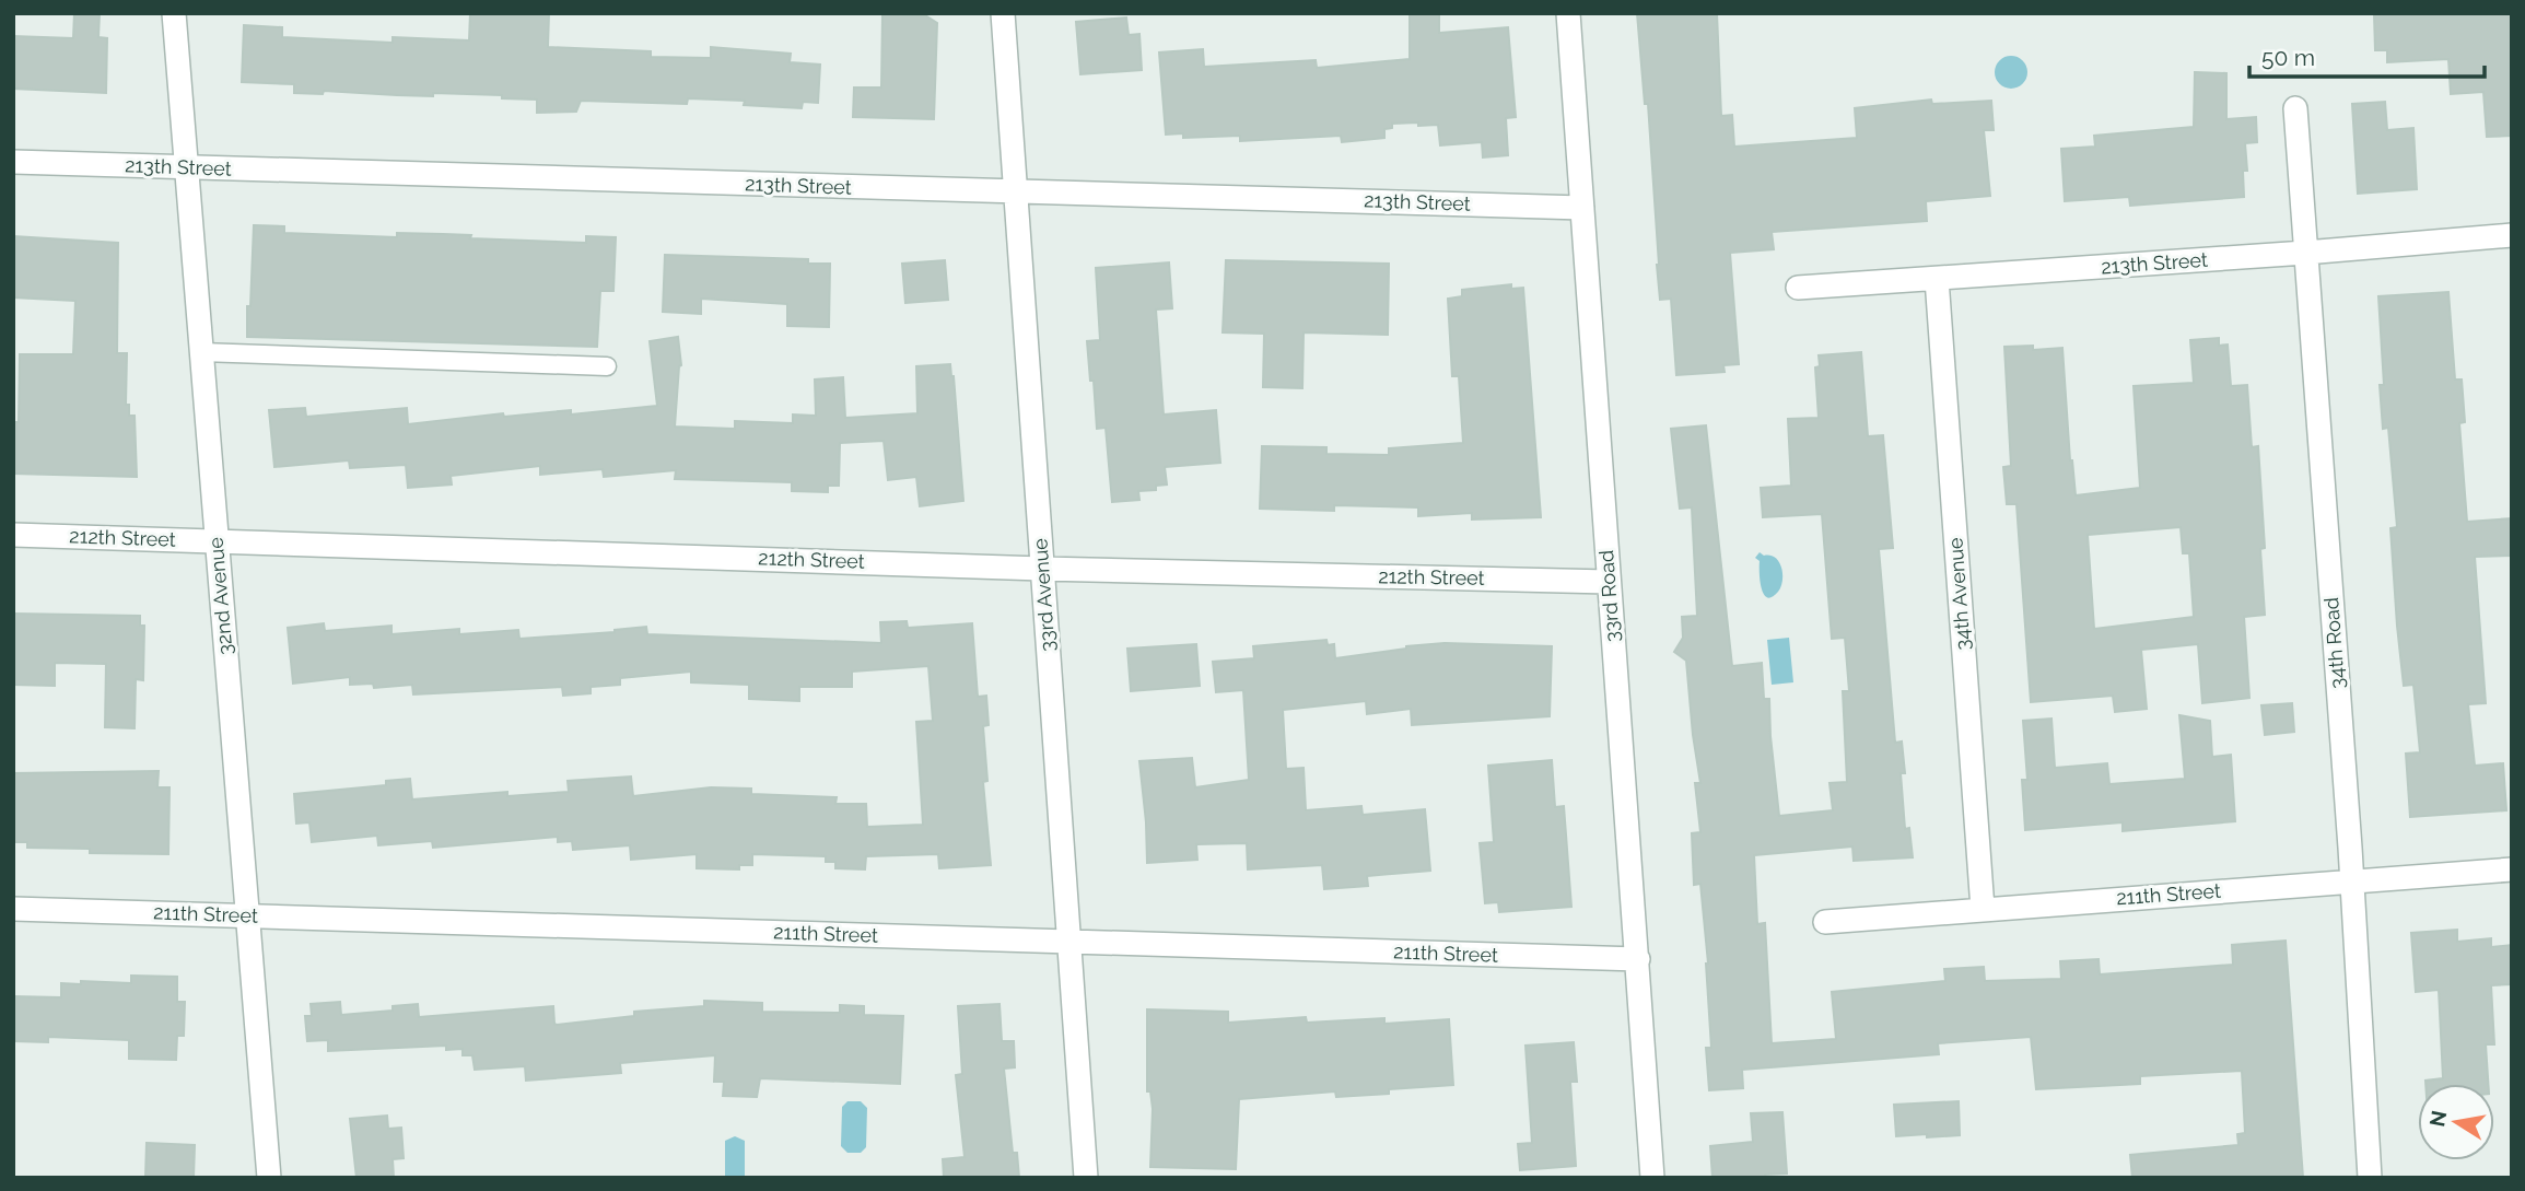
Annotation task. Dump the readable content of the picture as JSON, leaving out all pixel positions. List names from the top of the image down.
{
  "streets": {
    "street": [
      "213th Street",
      "212th Street",
      "34th Avenue",
      "33rd Avenue",
      "32nd Avenue",
      "33rd Road",
      "34th Road",
      "211th Street"
    ]
  },
  "crossings": [
    ["213th Street", "34th Avenue"],
    ["213th Street", "33rd Avenue"],
    ["213th Street", "32nd Avenue"],
    ["213th Street", "33rd Road"],
    ["213th Street", "34th Road"],
    ["212th Street", "33rd Avenue"],
    ["212th Street", "32nd Avenue"],
    ["212th Street", "33rd Road"],
    ["34th Avenue", "211th Street"],
    ["33rd Avenue", "211th Street"],
    ["32nd Avenue", "211th Street"],
    ["33rd Road", "211th Street"],
    ["34th Road", "211th Street"]
  ],
  "scale_bar": "50 m",
  "north": "left"
}
